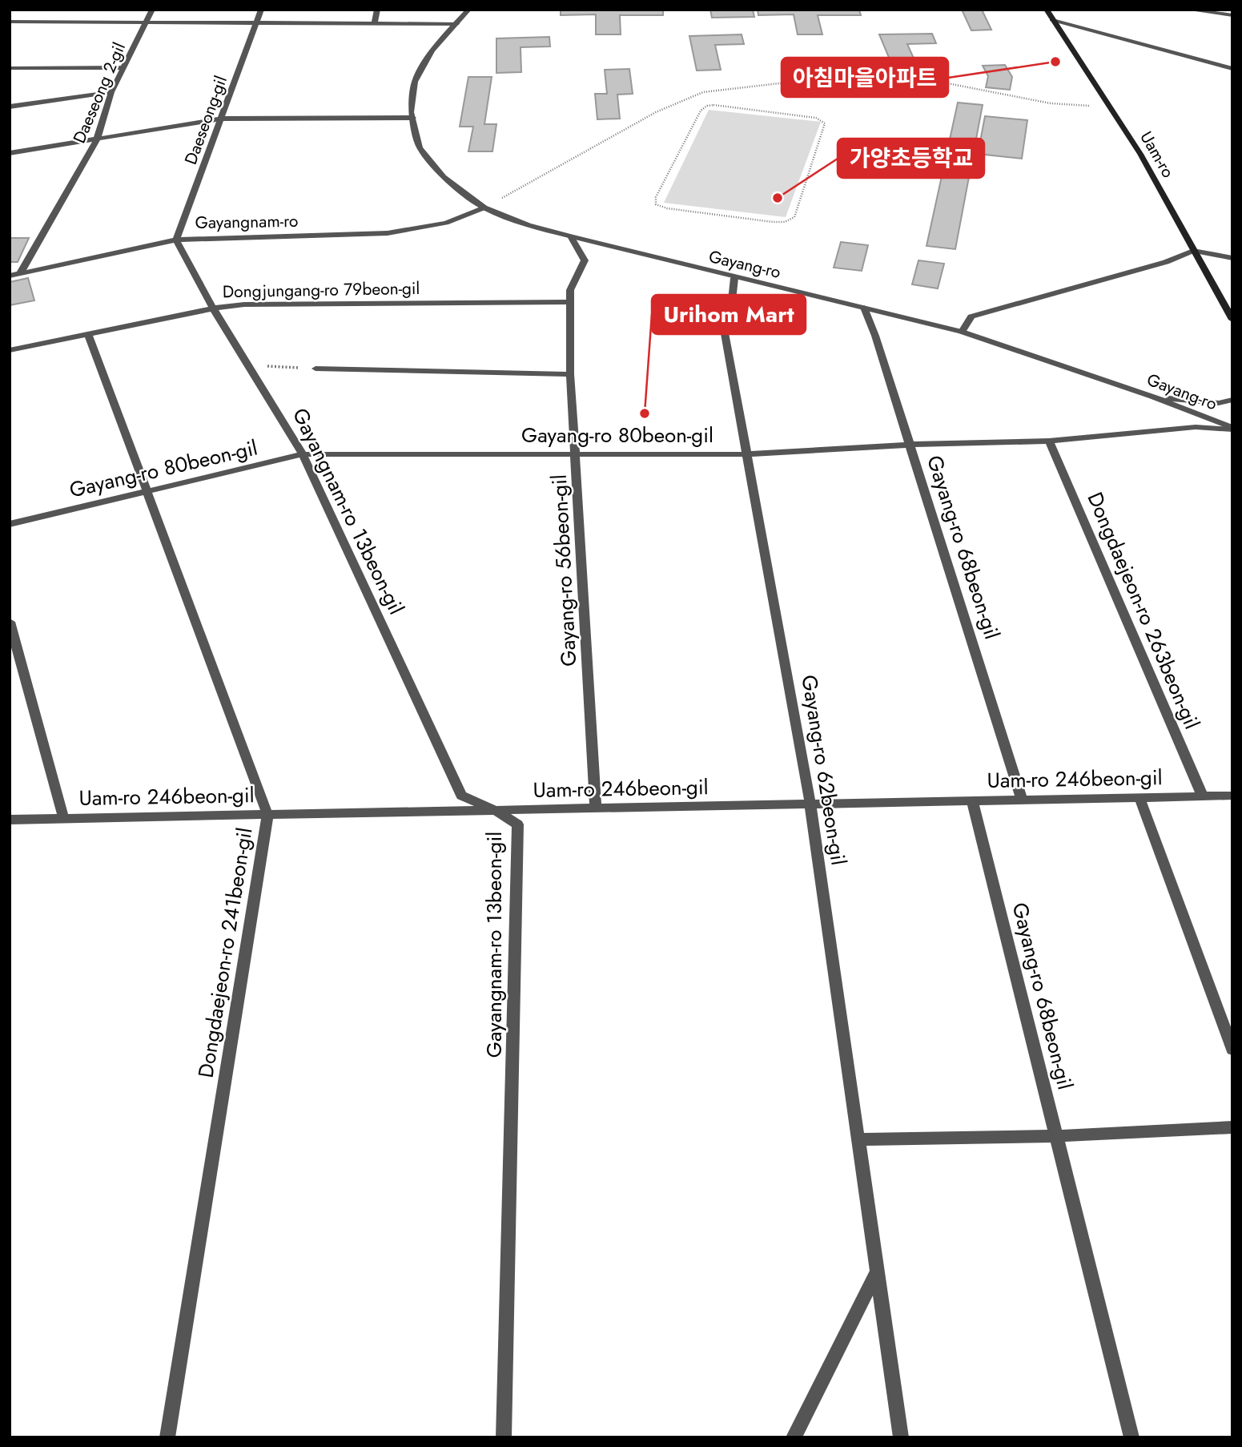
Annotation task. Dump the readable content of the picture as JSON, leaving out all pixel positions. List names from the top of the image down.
{
  "streets": {
    "main road": ["Uam-ro"],
    "street": [
      "Daeseong 2-gil",
      "Daeseong-gil",
      "Gayangnam-ro",
      "Gayang-ro",
      "Dongjungang-ro 79beon-gil",
      "Gayang-ro 80beon-gil",
      "Gayangnam-ro 13beon-gil",
      "Gayang-ro 68beon-gil",
      "Gayang-ro 56beon-gil",
      "Dongdaejeon-ro 263beon-gil",
      "Gayang-ro 62beon-gil",
      "Uam-ro 246beon-gil",
      "Dongdaejeon-ro 241beon-gil"
    ]
  },
  "crossings": [
    ["Daeseong 2-gil", "Gayangnam-ro"],
    ["Daeseong-gil", "Gayangnam-ro"],
    ["Daeseong-gil", "Gayangnam-ro 13beon-gil"],
    ["Gayangnam-ro", "Gayang-ro"],
    ["Gayangnam-ro", "Gayangnam-ro 13beon-gil"],
    ["Gayang-ro", "Gayang-ro 80beon-gil"],
    ["Gayang-ro", "Gayang-ro 68beon-gil"],
    ["Gayang-ro", "Gayang-ro 56beon-gil"],
    ["Gayang-ro", "Gayang-ro 62beon-gil"],
    ["Dongjungang-ro 79beon-gil", "Gayangnam-ro 13beon-gil"],
    ["Dongjungang-ro 79beon-gil", "Gayang-ro 56beon-gil"],
    ["Dongjungang-ro 79beon-gil", "Dongdaejeon-ro 241beon-gil"],
    ["Gayang-ro 80beon-gil", "Gayangnam-ro 13beon-gil"],
    ["Gayang-ro 80beon-gil", "Gayang-ro 68beon-gil"],
    ["Gayang-ro 80beon-gil", "Gayang-ro 56beon-gil"],
    ["Gayang-ro 80beon-gil", "Dongdaejeon-ro 263beon-gil"],
    ["Gayang-ro 80beon-gil", "Gayang-ro 62beon-gil"],
    ["Gayang-ro 80beon-gil", "Dongdaejeon-ro 241beon-gil"],
    ["Gayangnam-ro 13beon-gil", "Uam-ro 246beon-gil"],
    ["Gayang-ro 68beon-gil", "Uam-ro 246beon-gil"],
    ["Gayang-ro 56beon-gil", "Uam-ro 246beon-gil"],
    ["Dongdaejeon-ro 263beon-gil", "Uam-ro 246beon-gil"],
    ["Gayang-ro 62beon-gil", "Uam-ro 246beon-gil"],
    ["Uam-ro 246beon-gil", "Dongdaejeon-ro 241beon-gil"]
  ],
  "places": ["아침마을아파트", "가양초등학교", "Urihom Mart"]
}
